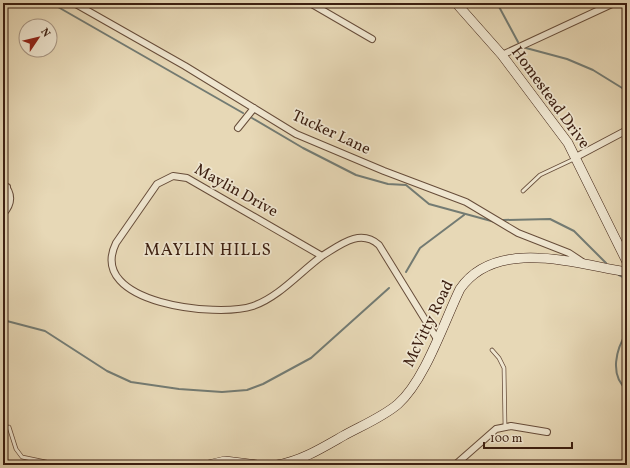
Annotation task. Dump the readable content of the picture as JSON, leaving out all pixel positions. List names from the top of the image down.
{
  "streets": {
    "street": [
      "Homestead Drive",
      "Tucker Lane",
      "Maylin Drive",
      "McVitty Road"
    ]
  },
  "crossings": [
    ["Tucker Lane", "McVitty Road"],
    ["Maylin Drive", "McVitty Road"]
  ],
  "districts": ["MAYLIN HILLS"],
  "scale_bar": "100 m",
  "north": "top right"
}
